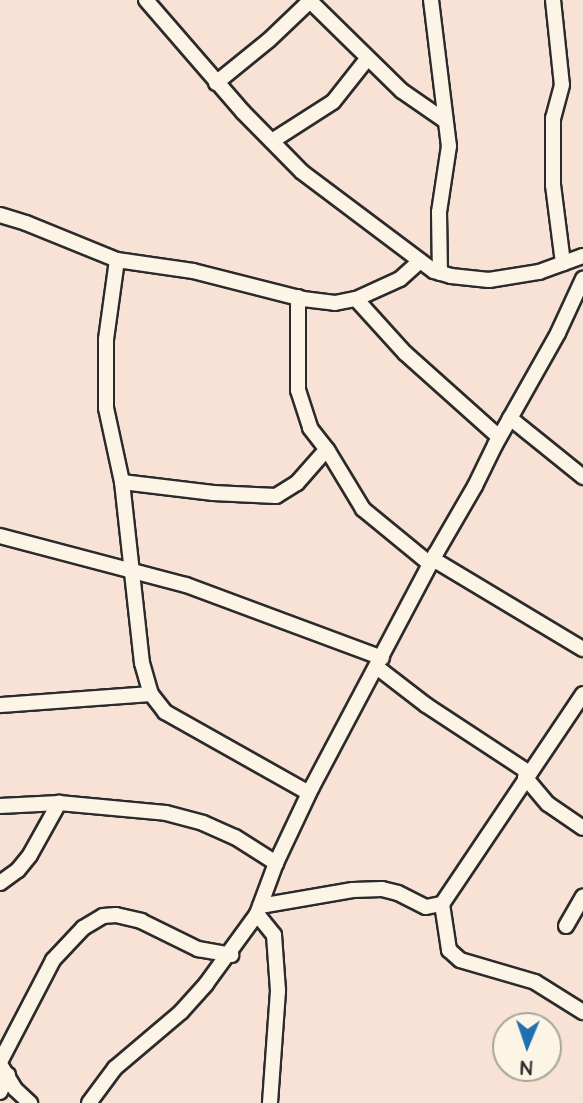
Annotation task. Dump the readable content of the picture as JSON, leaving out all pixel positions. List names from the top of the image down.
{
  "north": "bottom"
}
